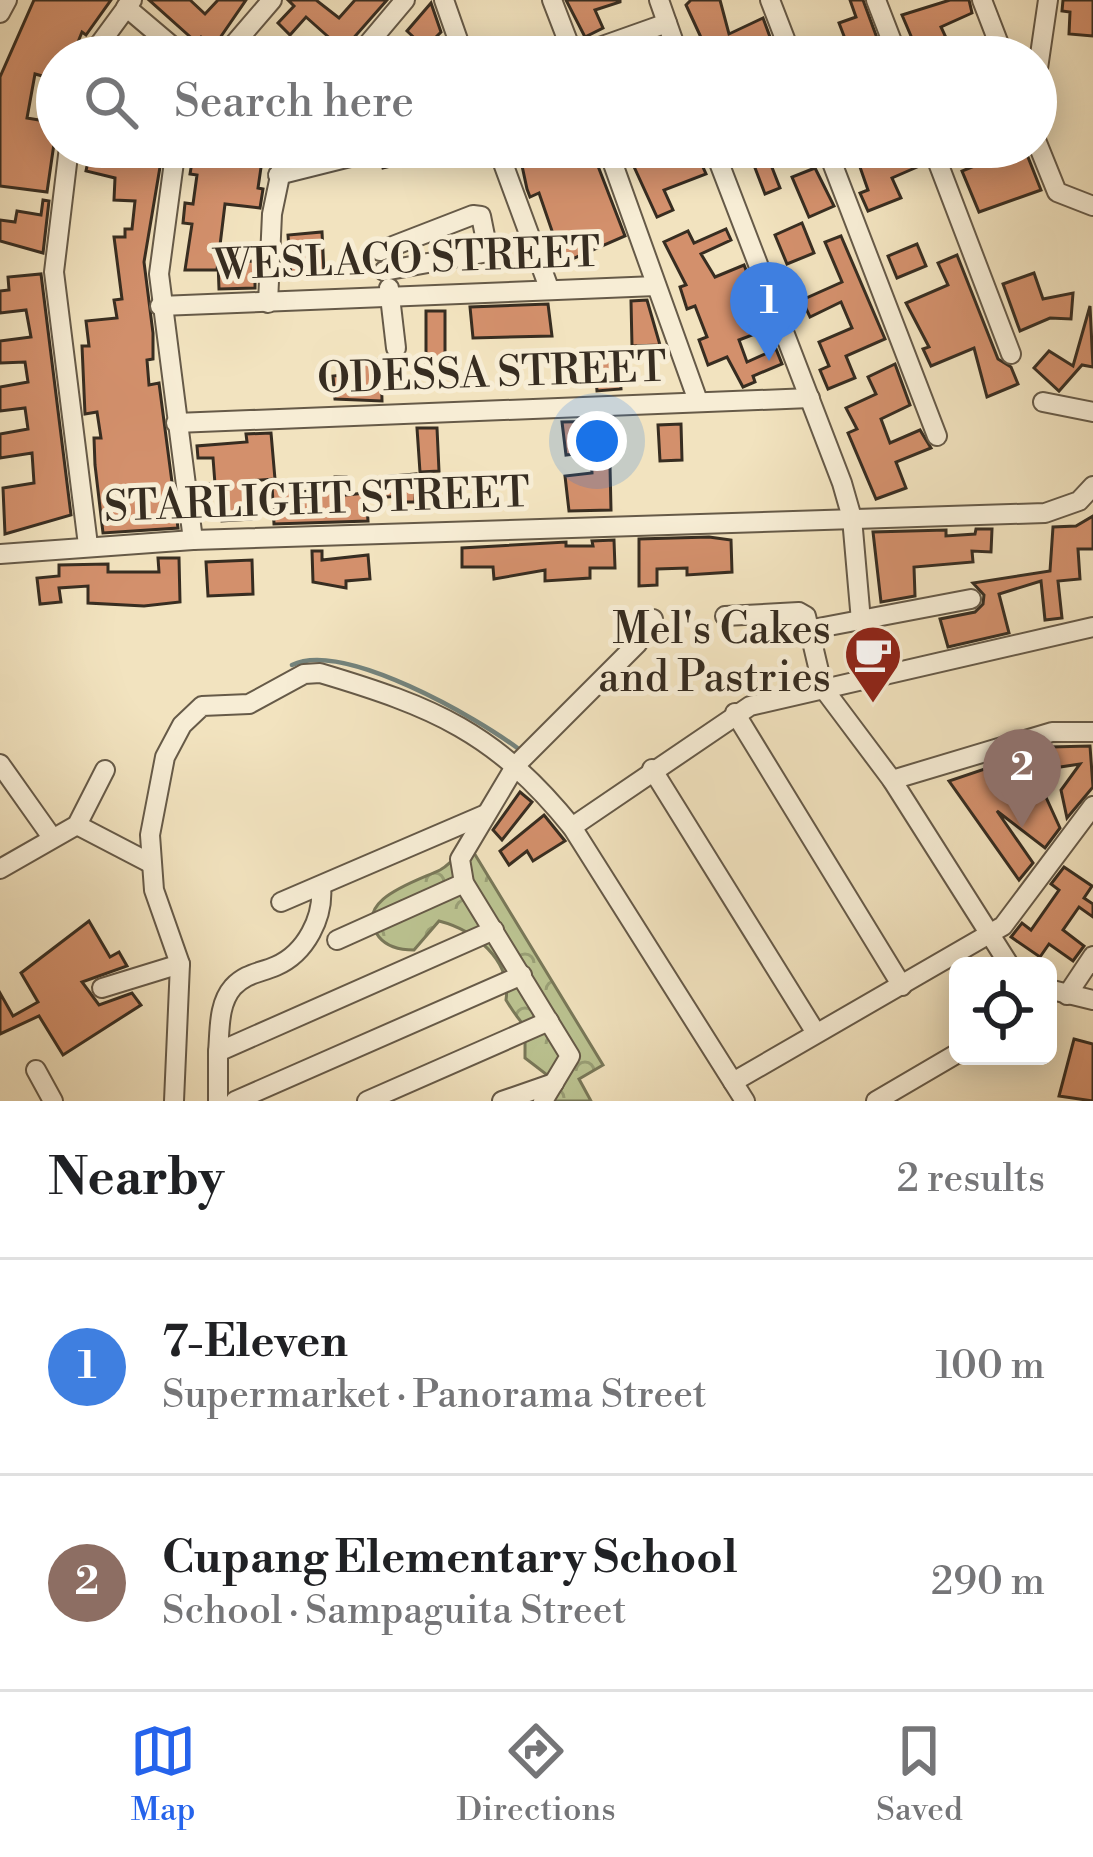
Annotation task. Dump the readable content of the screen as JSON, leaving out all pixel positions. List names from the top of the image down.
{
  "streets": {
    "street": ["WESLACO STREET", "ODESSA STREET", "STARLIGHT STREET"]
  },
  "places": {
    "cafe": ["Mel's Cakes and Pastries"]
  },
  "page": {
    "search": "Search here",
    "pins": ["1", "2"],
    "heading": ["Nearby", "2 results"],
    "list": [
      {
        "mark": "1",
        "name": "7-Eleven",
        "note": "Supermarket · Panorama Street",
        "value": "100 m"
      },
      {
        "mark": "2",
        "name": "Cupang Elementary School",
        "note": "School · Sampaguita Street",
        "value": "290 m"
      }
    ],
    "nav": ["Map", "Directions", "Saved"]
  }
}
